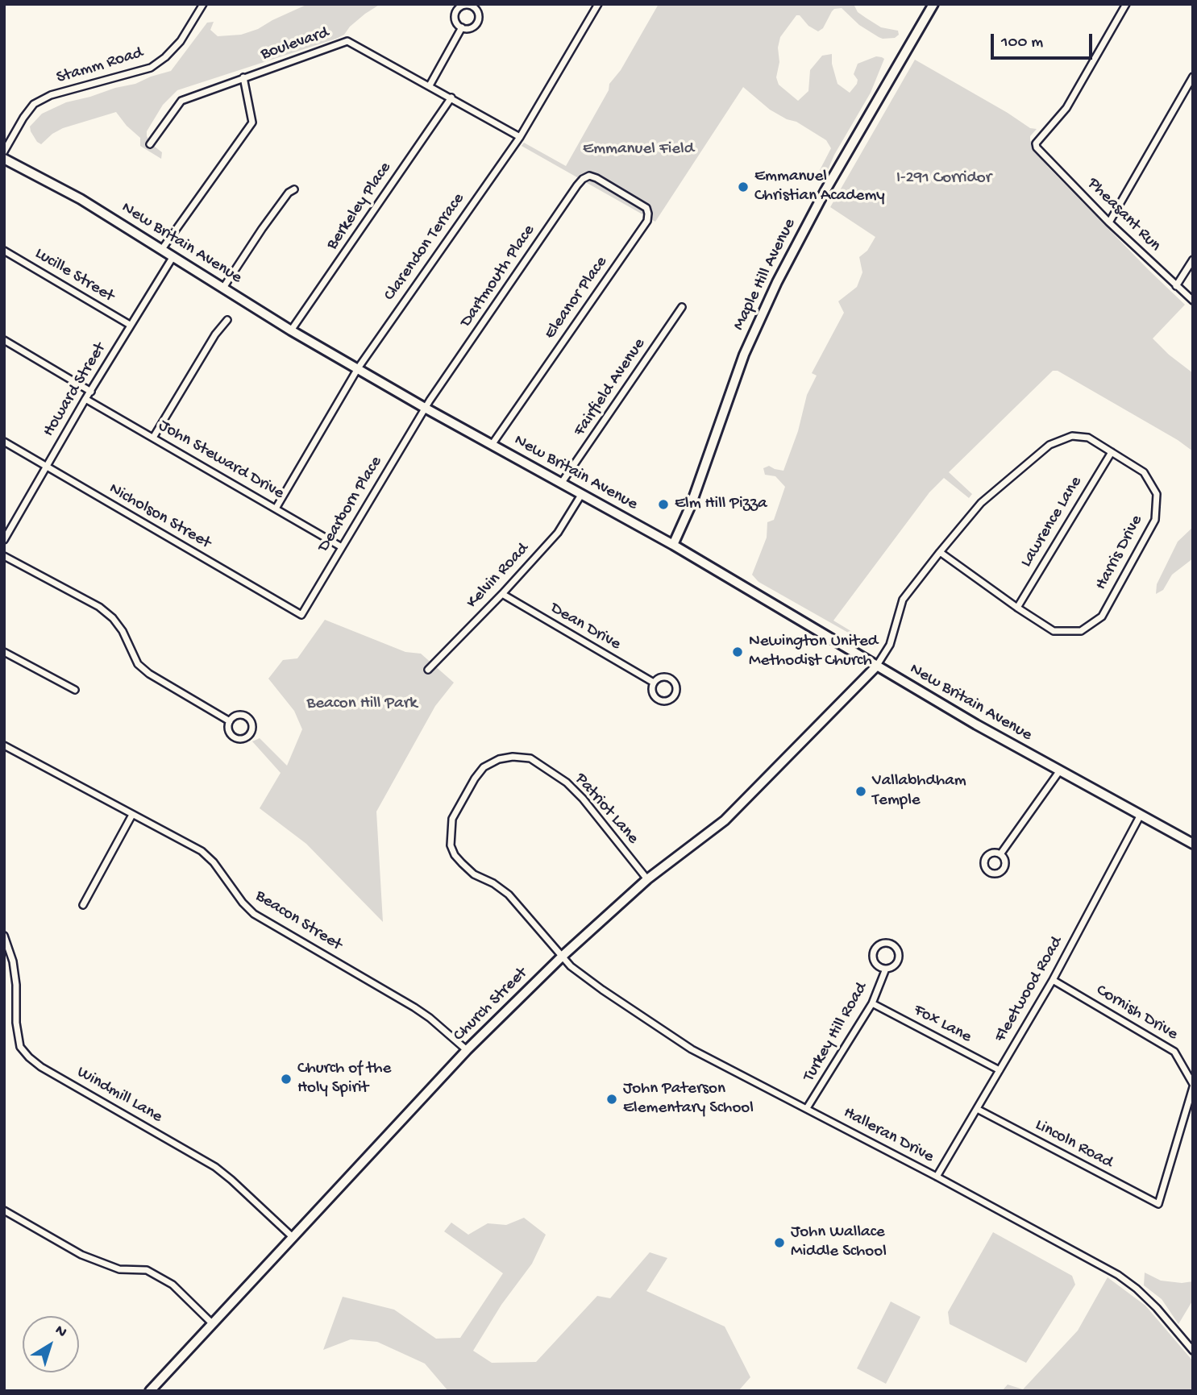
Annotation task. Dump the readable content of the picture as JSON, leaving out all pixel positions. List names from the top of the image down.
{
  "streets": {
    "main road": ["New Britain Avenue", "Maple Hill Avenue", "Church Street"],
    "street": [
      "Boulevard",
      "Stamm Road",
      "Berkeley Place",
      "Pheasant Run",
      "Clarendon Terrace",
      "Lucille Street",
      "Dartmouth Place",
      "Eleanor Place",
      "Fairfield Avenue",
      "Howard Street",
      "John Steward Drive",
      "Dearborn Place",
      "Nicholson Street",
      "Lawrence Lane",
      "Harris Drive",
      "Kelvin Road",
      "Dean Drive",
      "Patriot Lane",
      "Beacon Street",
      "Fleetwood Road",
      "Cornish Drive",
      "Fox Lane",
      "Turkey Hill Road",
      "Windmill Lane",
      "Halleran Drive",
      "Lincoln Road"
    ]
  },
  "crossings": [
    ["Boulevard", "Berkeley Place"],
    ["Boulevard", "Clarendon Terrace"],
    ["Berkeley Place", "New Britain Avenue"],
    ["New Britain Avenue", "Clarendon Terrace"],
    ["New Britain Avenue", "Maple Hill Avenue"],
    ["New Britain Avenue", "Dartmouth Place"],
    ["New Britain Avenue", "Eleanor Place"],
    ["New Britain Avenue", "Fairfield Avenue"],
    ["New Britain Avenue", "Howard Street"],
    ["New Britain Avenue", "Dearborn Place"],
    ["New Britain Avenue", "Harris Drive"],
    ["New Britain Avenue", "Kelvin Road"],
    ["New Britain Avenue", "Fleetwood Road"],
    ["New Britain Avenue", "Church Street"],
    ["Clarendon Terrace", "John Steward Drive"],
    ["Lucille Street", "Howard Street"],
    ["Dartmouth Place", "Eleanor Place"],
    ["Dartmouth Place", "Dearborn Place"],
    ["Howard Street", "John Steward Drive"],
    ["Howard Street", "Nicholson Street"],
    ["John Steward Drive", "Dearborn Place"],
    ["Dearborn Place", "Nicholson Street"],
    ["Lawrence Lane", "Harris Drive"],
    ["Harris Drive", "Church Street"],
    ["Kelvin Road", "Dean Drive"],
    ["Patriot Lane", "Church Street"],
    ["Patriot Lane", "Halleran Drive"],
    ["Beacon Street", "Church Street"],
    ["Fleetwood Road", "Cornish Drive"],
    ["Fleetwood Road", "Fox Lane"],
    ["Fleetwood Road", "Halleran Drive"],
    ["Fleetwood Road", "Lincoln Road"],
    ["Church Street", "Windmill Lane"],
    ["Church Street", "Halleran Drive"],
    ["Cornish Drive", "Lincoln Road"],
    ["Fox Lane", "Turkey Hill Road"],
    ["Turkey Hill Road", "Halleran Drive"]
  ],
  "parks": ["Emmanuel Field", "I-291 Corridor", "Beacon Hill Park"],
  "places": [
    "Emmanuel Christian Academy",
    "Elm Hill Pizza",
    "Newington United Methodist Church",
    "Vallabhdham Temple",
    "Church of the Holy Spirit",
    "John Paterson Elementary School",
    "John Wallace Middle School"
  ],
  "scale_bar": "100 m",
  "north": "top right"
}
